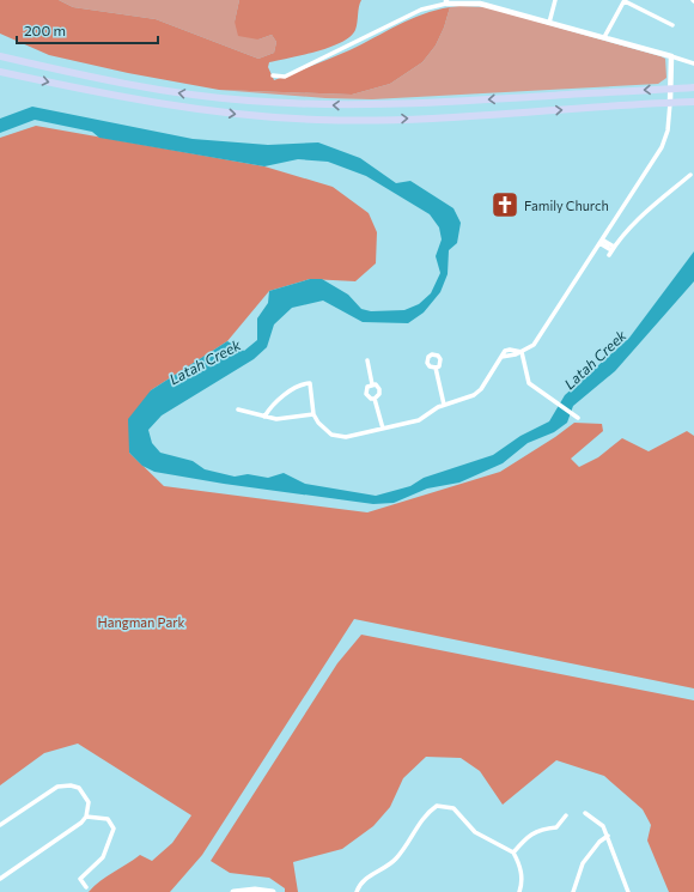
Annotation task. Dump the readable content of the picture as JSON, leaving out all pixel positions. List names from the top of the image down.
{
  "water": ["Latah Creek"],
  "parks": ["Hangman Park"],
  "places": {
    "church": ["Family Church"]
  },
  "scale_bar": "200 m"
}
